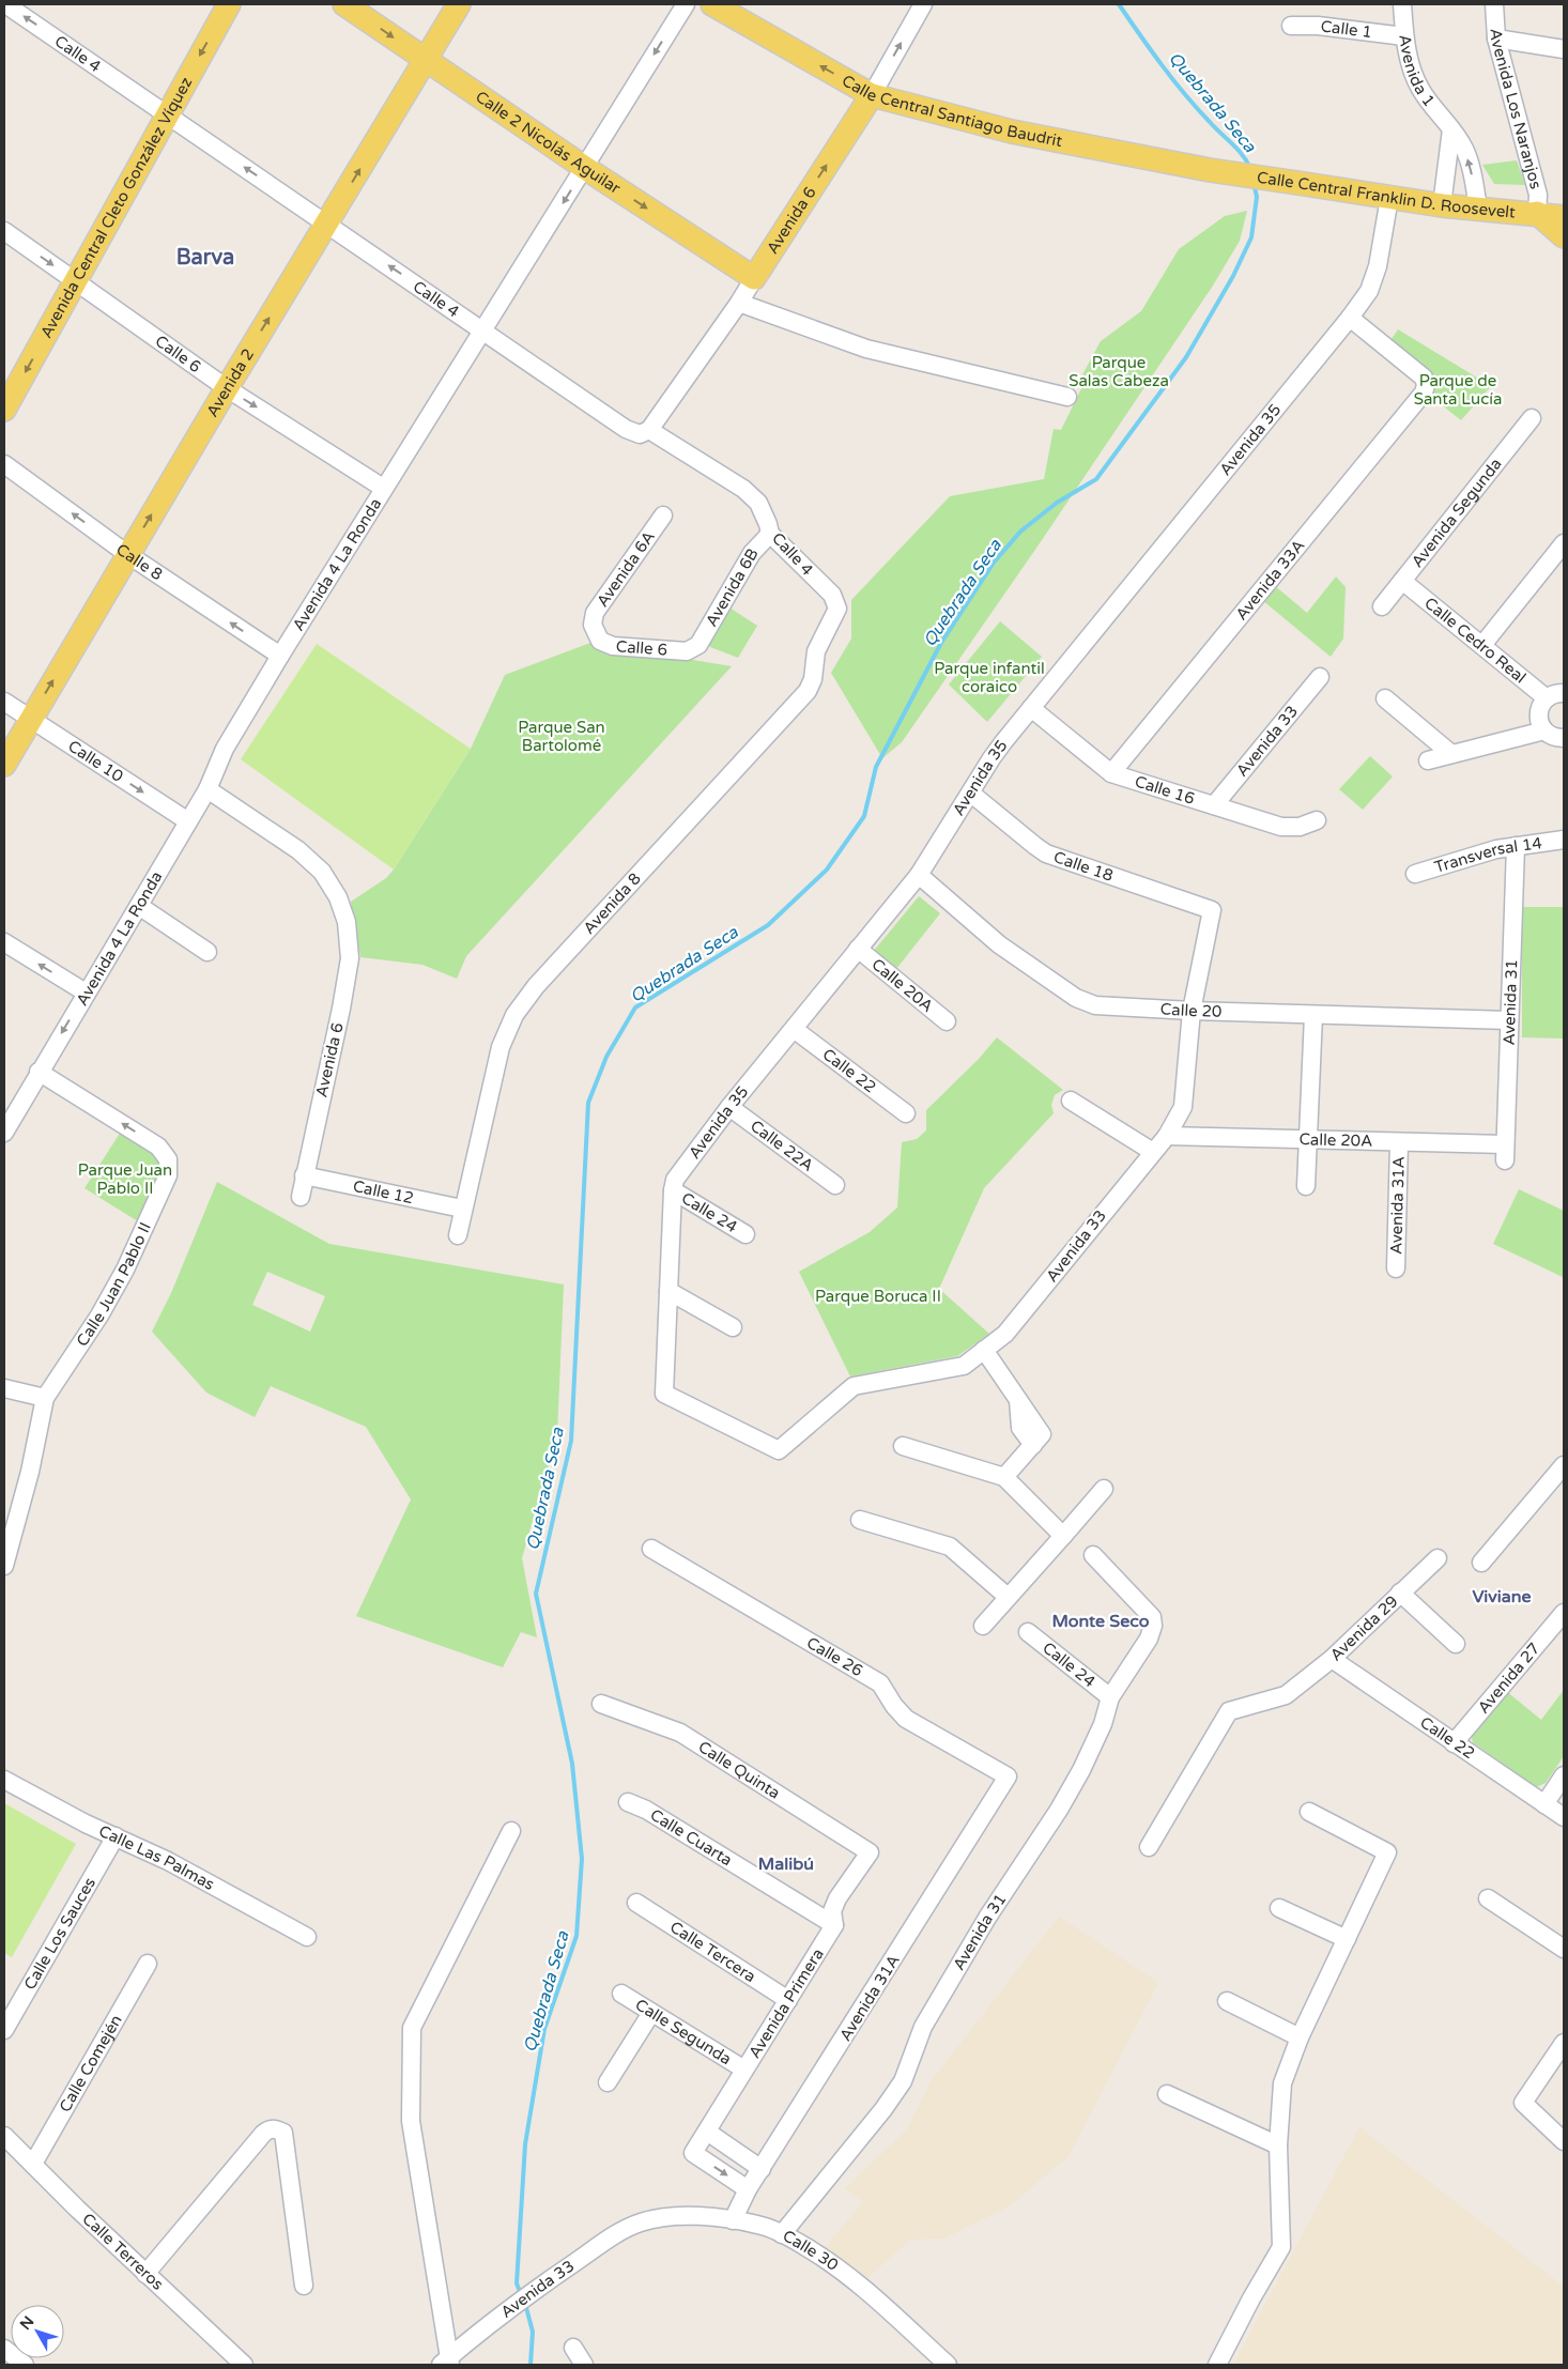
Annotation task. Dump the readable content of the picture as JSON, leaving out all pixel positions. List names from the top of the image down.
{
  "streets": {
    "main road": [
      "Calle Central Santiago Baudrit",
      "Calle 2 Nicolás Aguilar",
      "Calle Central Franklin D. Roosevelt",
      "Avenida Central Cleto González Víquez",
      "Avenida 6",
      "Avenida 2"
    ],
    "street": [
      "Calle 1",
      "Calle 4",
      "Avenida 1",
      "Avenida Los Naranjos",
      "Calle 6",
      "Avenida 35",
      "Avenida Segunda",
      "Calle 8",
      "Avenida 4 La Ronda",
      "Avenida 6A",
      "Avenida 33A",
      "Avenida 6B",
      "Calle Cedro Real",
      "Avenida 33",
      "Calle 10",
      "Calle 16",
      "Transversal 14",
      "Calle 18",
      "Avenida 8",
      "Calle 20A",
      "Avenida 31",
      "Calle 20",
      "Calle 22",
      "Calle 22A",
      "Calle 12",
      "Avenida 31A",
      "Calle 24",
      "Calle Juan Pablo II",
      "Avenida 29",
      "Calle 26",
      "Avenida 27",
      "Calle Quinta",
      "Calle Cuarta",
      "Calle Las Palmas",
      "Calle Los Sauces",
      "Calle Tercera",
      "Avenida Primera",
      "Calle Segunda",
      "Calle Comején",
      "Calle Terreros",
      "Calle 30"
    ]
  },
  "crossings": [
    ["Calle 1", "Avenida 1"],
    ["Calle 4", "Avenida Central Cleto González Víquez"],
    ["Calle 4", "Avenida 6"],
    ["Calle 4", "Avenida 2"],
    ["Calle 4", "Avenida 4 La Ronda"],
    ["Calle 4", "Avenida 6B"],
    ["Calle 4", "Avenida 8"],
    ["Avenida 1", "Calle Central Franklin D. Roosevelt"],
    ["Calle Central Santiago Baudrit", "Calle Central Franklin D. Roosevelt"],
    ["Calle Central Santiago Baudrit", "Avenida 6"],
    ["Avenida Los Naranjos", "Calle Central Franklin D. Roosevelt"],
    ["Calle 2 Nicolás Aguilar", "Avenida 6"],
    ["Calle 2 Nicolás Aguilar", "Avenida 2"],
    ["Calle 2 Nicolás Aguilar", "Avenida 4 La Ronda"],
    ["Calle Central Franklin D. Roosevelt", "Avenida 35"],
    ["Avenida Central Cleto González Víquez", "Calle 6"],
    ["Avenida 6", "Avenida 4 La Ronda"],
    ["Avenida 6", "Calle 12"],
    ["Calle 6", "Avenida 2"],
    ["Calle 6", "Avenida 4 La Ronda"],
    ["Calle 6", "Avenida 6A"],
    ["Calle 6", "Avenida 6B"],
    ["Avenida 2", "Calle 8"],
    ["Avenida 2", "Calle 10"],
    ["Avenida 35", "Avenida 33A"],
    ["Avenida 35", "Avenida 33"],
    ["Avenida 35", "Calle 16"],
    ["Avenida 35", "Calle 18"],
    ["Avenida 35", "Calle 20A"],
    ["Avenida 35", "Calle 20"],
    ["Avenida 35", "Calle 22"],
    ["Avenida 35", "Calle 22A"],
    ["Avenida 35", "Calle 24"],
    ["Avenida Segunda", "Calle Cedro Real"],
    ["Calle 8", "Avenida 4 La Ronda"],
    ["Avenida 4 La Ronda", "Calle 10"],
    ["Avenida 4 La Ronda", "Calle Juan Pablo II"],
    ["Avenida 33A", "Calle 16"],
    ["Avenida 33", "Calle 16"],
    ["Avenida 33", "Calle 18"],
    ["Avenida 33", "Calle 20A"],
    ["Avenida 33", "Calle 20"],
    ["Avenida 33", "Calle 30"],
    ["Transversal 14", "Avenida 31"],
    ["Avenida 8", "Calle 12"],
    ["Calle 20A", "Avenida 31"],
    ["Calle 20A", "Avenida 31A"],
    ["Avenida 31", "Calle 20"],
    ["Avenida 31", "Calle 24"],
    ["Avenida 31", "Calle 30"],
    ["Calle 22", "Avenida 29"],
    ["Calle 22", "Avenida 27"],
    ["Avenida 31A", "Calle 26"],
    ["Avenida 31A", "Avenida Primera"],
    ["Avenida 31A", "Calle 30"],
    ["Calle Quinta", "Avenida Primera"],
    ["Calle Cuarta", "Avenida Primera"],
    ["Calle Las Palmas", "Calle Los Sauces"],
    ["Calle Tercera", "Avenida Primera"],
    ["Avenida Primera", "Calle Segunda"],
    ["Calle Comején", "Calle Terreros"]
  ],
  "one_way": [
    "Calle 4",
    "Avenida 1",
    "Calle 2 Nicolás Aguilar",
    "Avenida Central Cleto González Víquez",
    "Calle 6",
    "Avenida 2",
    "Calle 8",
    "Avenida 4 La Ronda",
    "Calle 10"
  ],
  "districts": [
    "Barva",
    "Viviane",
    "Monte Seco",
    "Malibú"
  ],
  "water": ["Quebrada Seca"],
  "parks": [
    "Parque Salas Cabeza",
    "Parque de Santa Lucía",
    "Parque infantil coraico",
    "Parque San Bartolomé",
    "Parque Juan Pablo II",
    "Parque Boruca II"
  ],
  "north": "top left"
}
